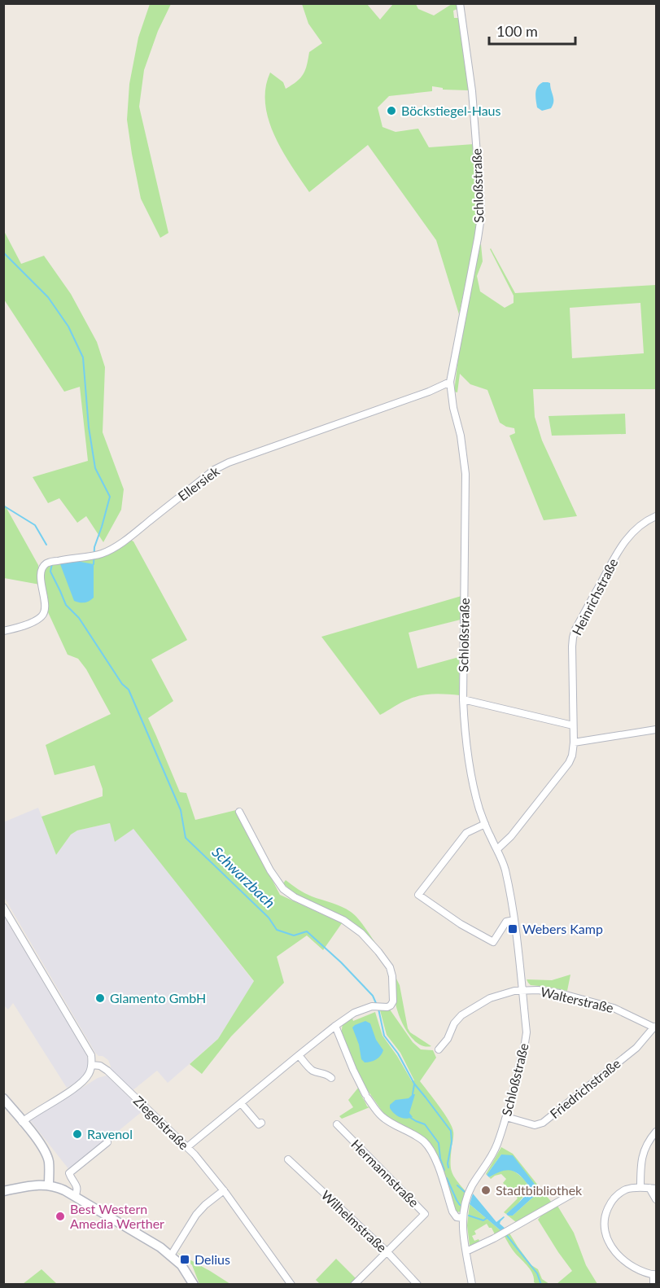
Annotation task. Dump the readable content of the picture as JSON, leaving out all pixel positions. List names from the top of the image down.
{
  "streets": {
    "street": [
      "Schloßstraße",
      "Ellersiek",
      "Heinrichstraße",
      "Walterstraße",
      "Friedrichstraße",
      "Ziegelstraße",
      "Hermannstraße",
      "Wilhelmstraße"
    ]
  },
  "crossings": [
    ["Schloßstraße", "Ellersiek"],
    ["Schloßstraße", "Heinrichstraße"],
    ["Schloßstraße", "Walterstraße"],
    ["Schloßstraße", "Friedrichstraße"],
    ["Walterstraße", "Friedrichstraße"],
    ["Hermannstraße", "Wilhelmstraße"]
  ],
  "water": ["Schwarzbach"],
  "places": {
    "other": [
      "Böckstiegel-Haus",
      "Glamento GmbH",
      "Ravenol",
      "Stadtbibliothek",
      "Best Western Amedia Werther"
    ],
    "transit": ["Webers Kamp", "Delius"]
  },
  "scale_bar": "100 m"
}
